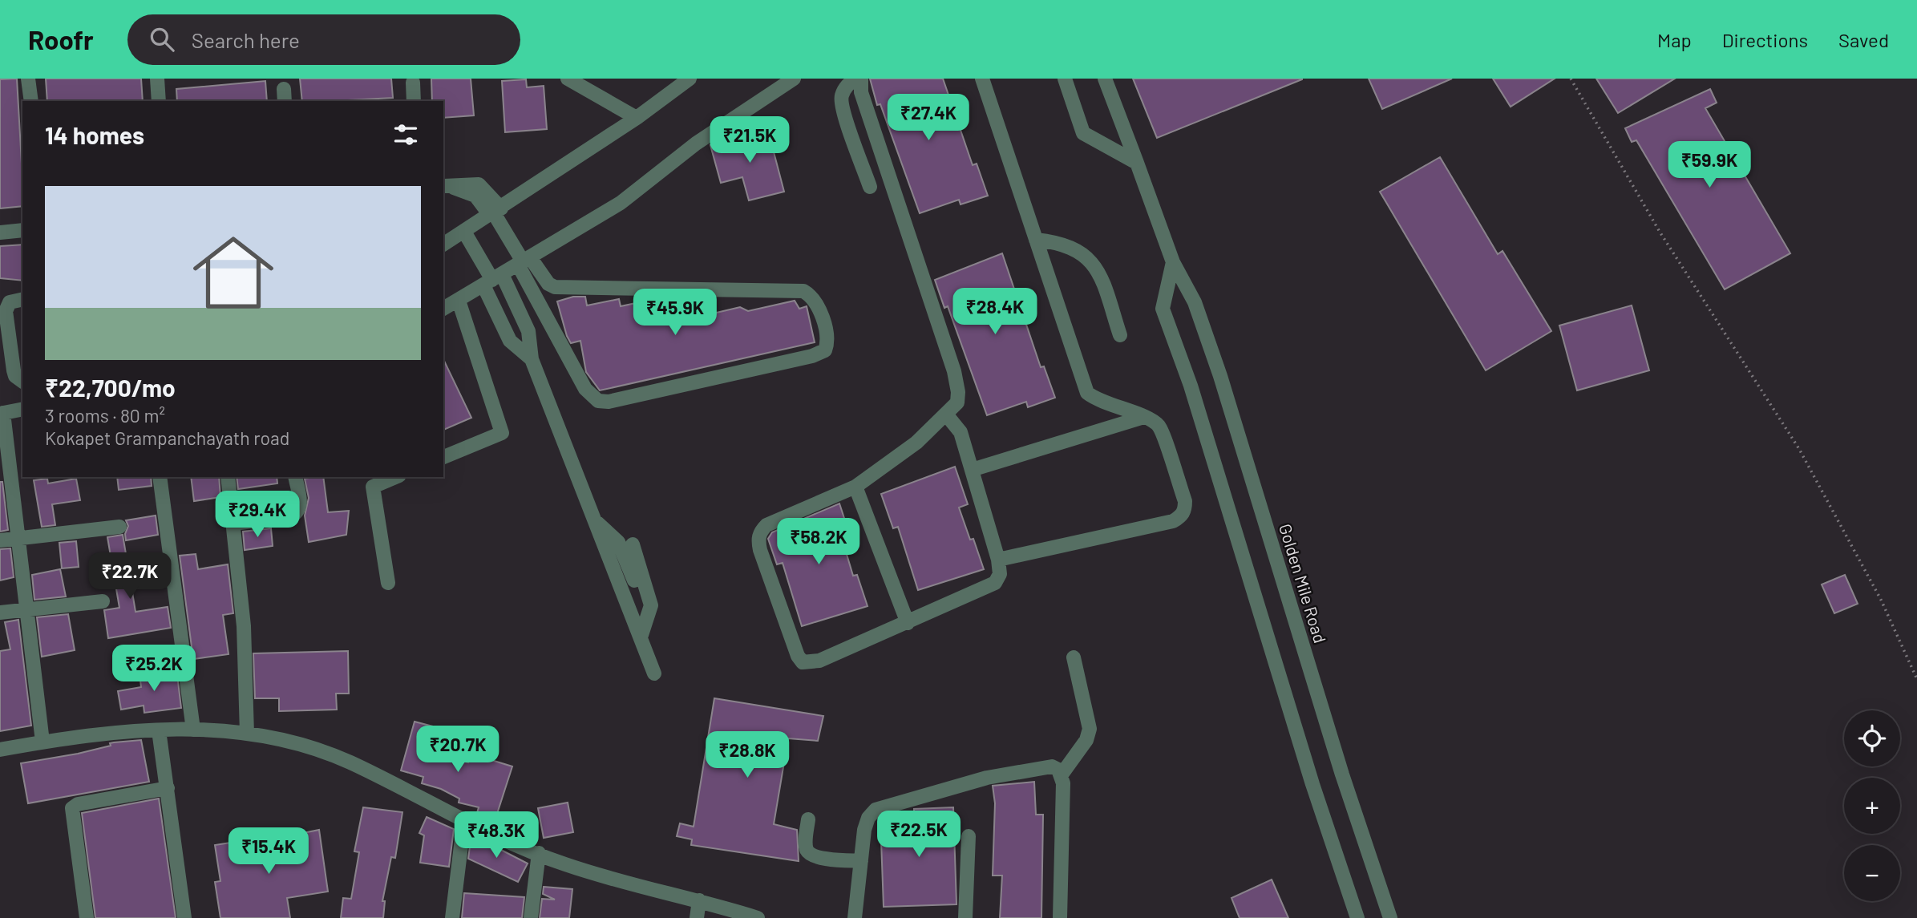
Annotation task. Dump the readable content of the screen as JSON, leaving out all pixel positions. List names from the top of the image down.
{
  "streets": {
    "street": ["Golden Mile Road"]
  },
  "page": {
    "header": "Roofr",
    "search": "Search here",
    "nav": ["Map", "Directions", "Saved"],
    "price": [
      "₹27.4K",
      "₹21.5K",
      "₹59.9K",
      "₹28.4K",
      "₹45.9K",
      "₹29.4K",
      "₹58.2K",
      "₹22.7K",
      "₹25.2K",
      "₹20.7K",
      "₹28.8K",
      "₹22.5K",
      "₹48.3K",
      "₹15.4K"
    ],
    "heading": "14 homes",
    "list": [
      {
        "name": "₹22,700/mo",
        "note": "3 rooms · 80 m² · Kokapet Grampanchayath road"
      }
    ],
    "map_buttons": ["+", "−"]
  }
}
